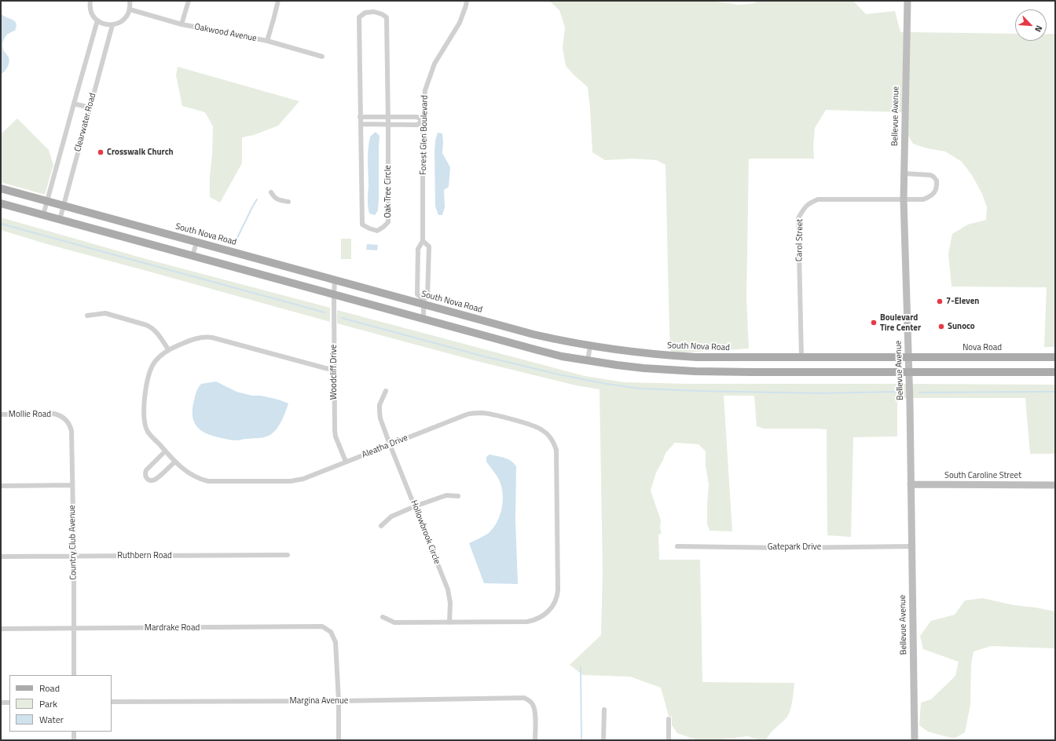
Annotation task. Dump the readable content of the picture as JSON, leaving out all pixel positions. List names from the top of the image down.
{
  "streets": {
    "main road": ["South Nova Road", "Nova Road"],
    "street": [
      "Oakwood Avenue",
      "Bellevue Avenue",
      "Clearwater Road",
      "Forest Glen Boulevard",
      "Oak Tree Circle",
      "Carol Street",
      "Woodcliff Drive",
      "Mollie Road",
      "Aleatha Drive",
      "South Caroline Street",
      "Hollowbrook Circle",
      "Country Club Avenue",
      "Gatepark Drive",
      "Ruthbern Road",
      "Mardrake Road",
      "Margina Avenue"
    ]
  },
  "crossings": [
    ["Bellevue Avenue", "South Nova Road"],
    ["Bellevue Avenue", "Carol Street"],
    ["Bellevue Avenue", "Nova Road"],
    ["Bellevue Avenue", "South Caroline Street"],
    ["Bellevue Avenue", "Gatepark Drive"],
    ["Clearwater Road", "South Nova Road"],
    ["Forest Glen Boulevard", "South Nova Road"],
    ["South Nova Road", "Carol Street"],
    ["South Nova Road", "Nova Road"],
    ["South Nova Road", "Woodcliff Drive"],
    ["Woodcliff Drive", "Aleatha Drive"],
    ["Mollie Road", "Country Club Avenue"],
    ["Aleatha Drive", "Hollowbrook Circle"],
    ["Country Club Avenue", "Ruthbern Road"],
    ["Country Club Avenue", "Mardrake Road"],
    ["Mardrake Road", "Margina Avenue"]
  ],
  "places": [
    "Crosswalk Church",
    "7-Eleven",
    "Boulevard Tire Center",
    "Sunoco"
  ],
  "legend": ["Road", "Park", "Water"],
  "north": "bottom right"
}
